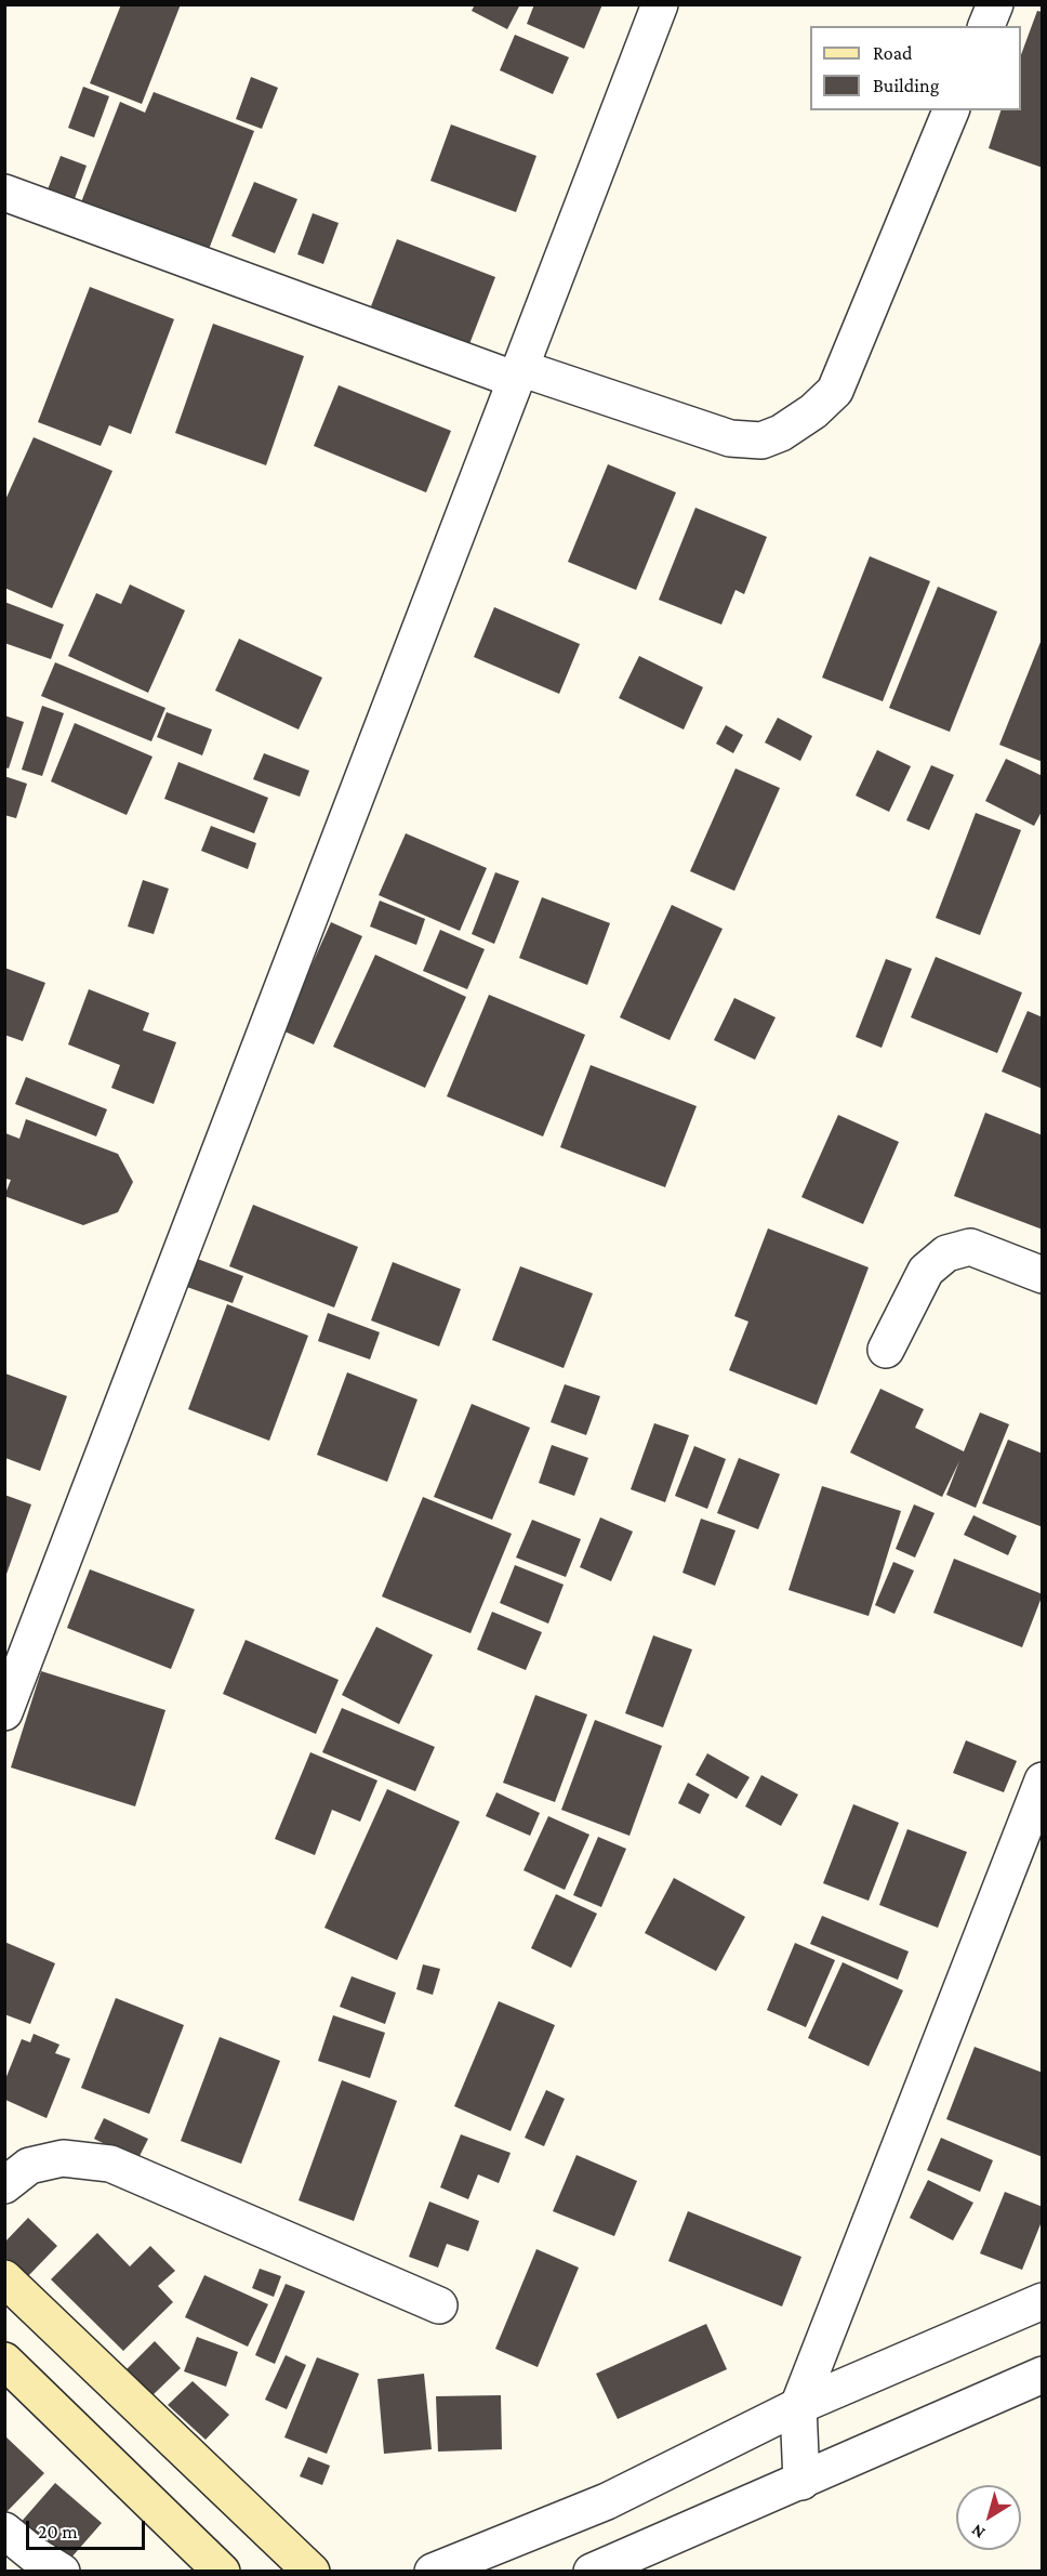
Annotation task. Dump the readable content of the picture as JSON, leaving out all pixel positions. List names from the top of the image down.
{
  "legend": ["Road", "Building"],
  "scale_bar": "20 m",
  "north": "bottom left"
}
